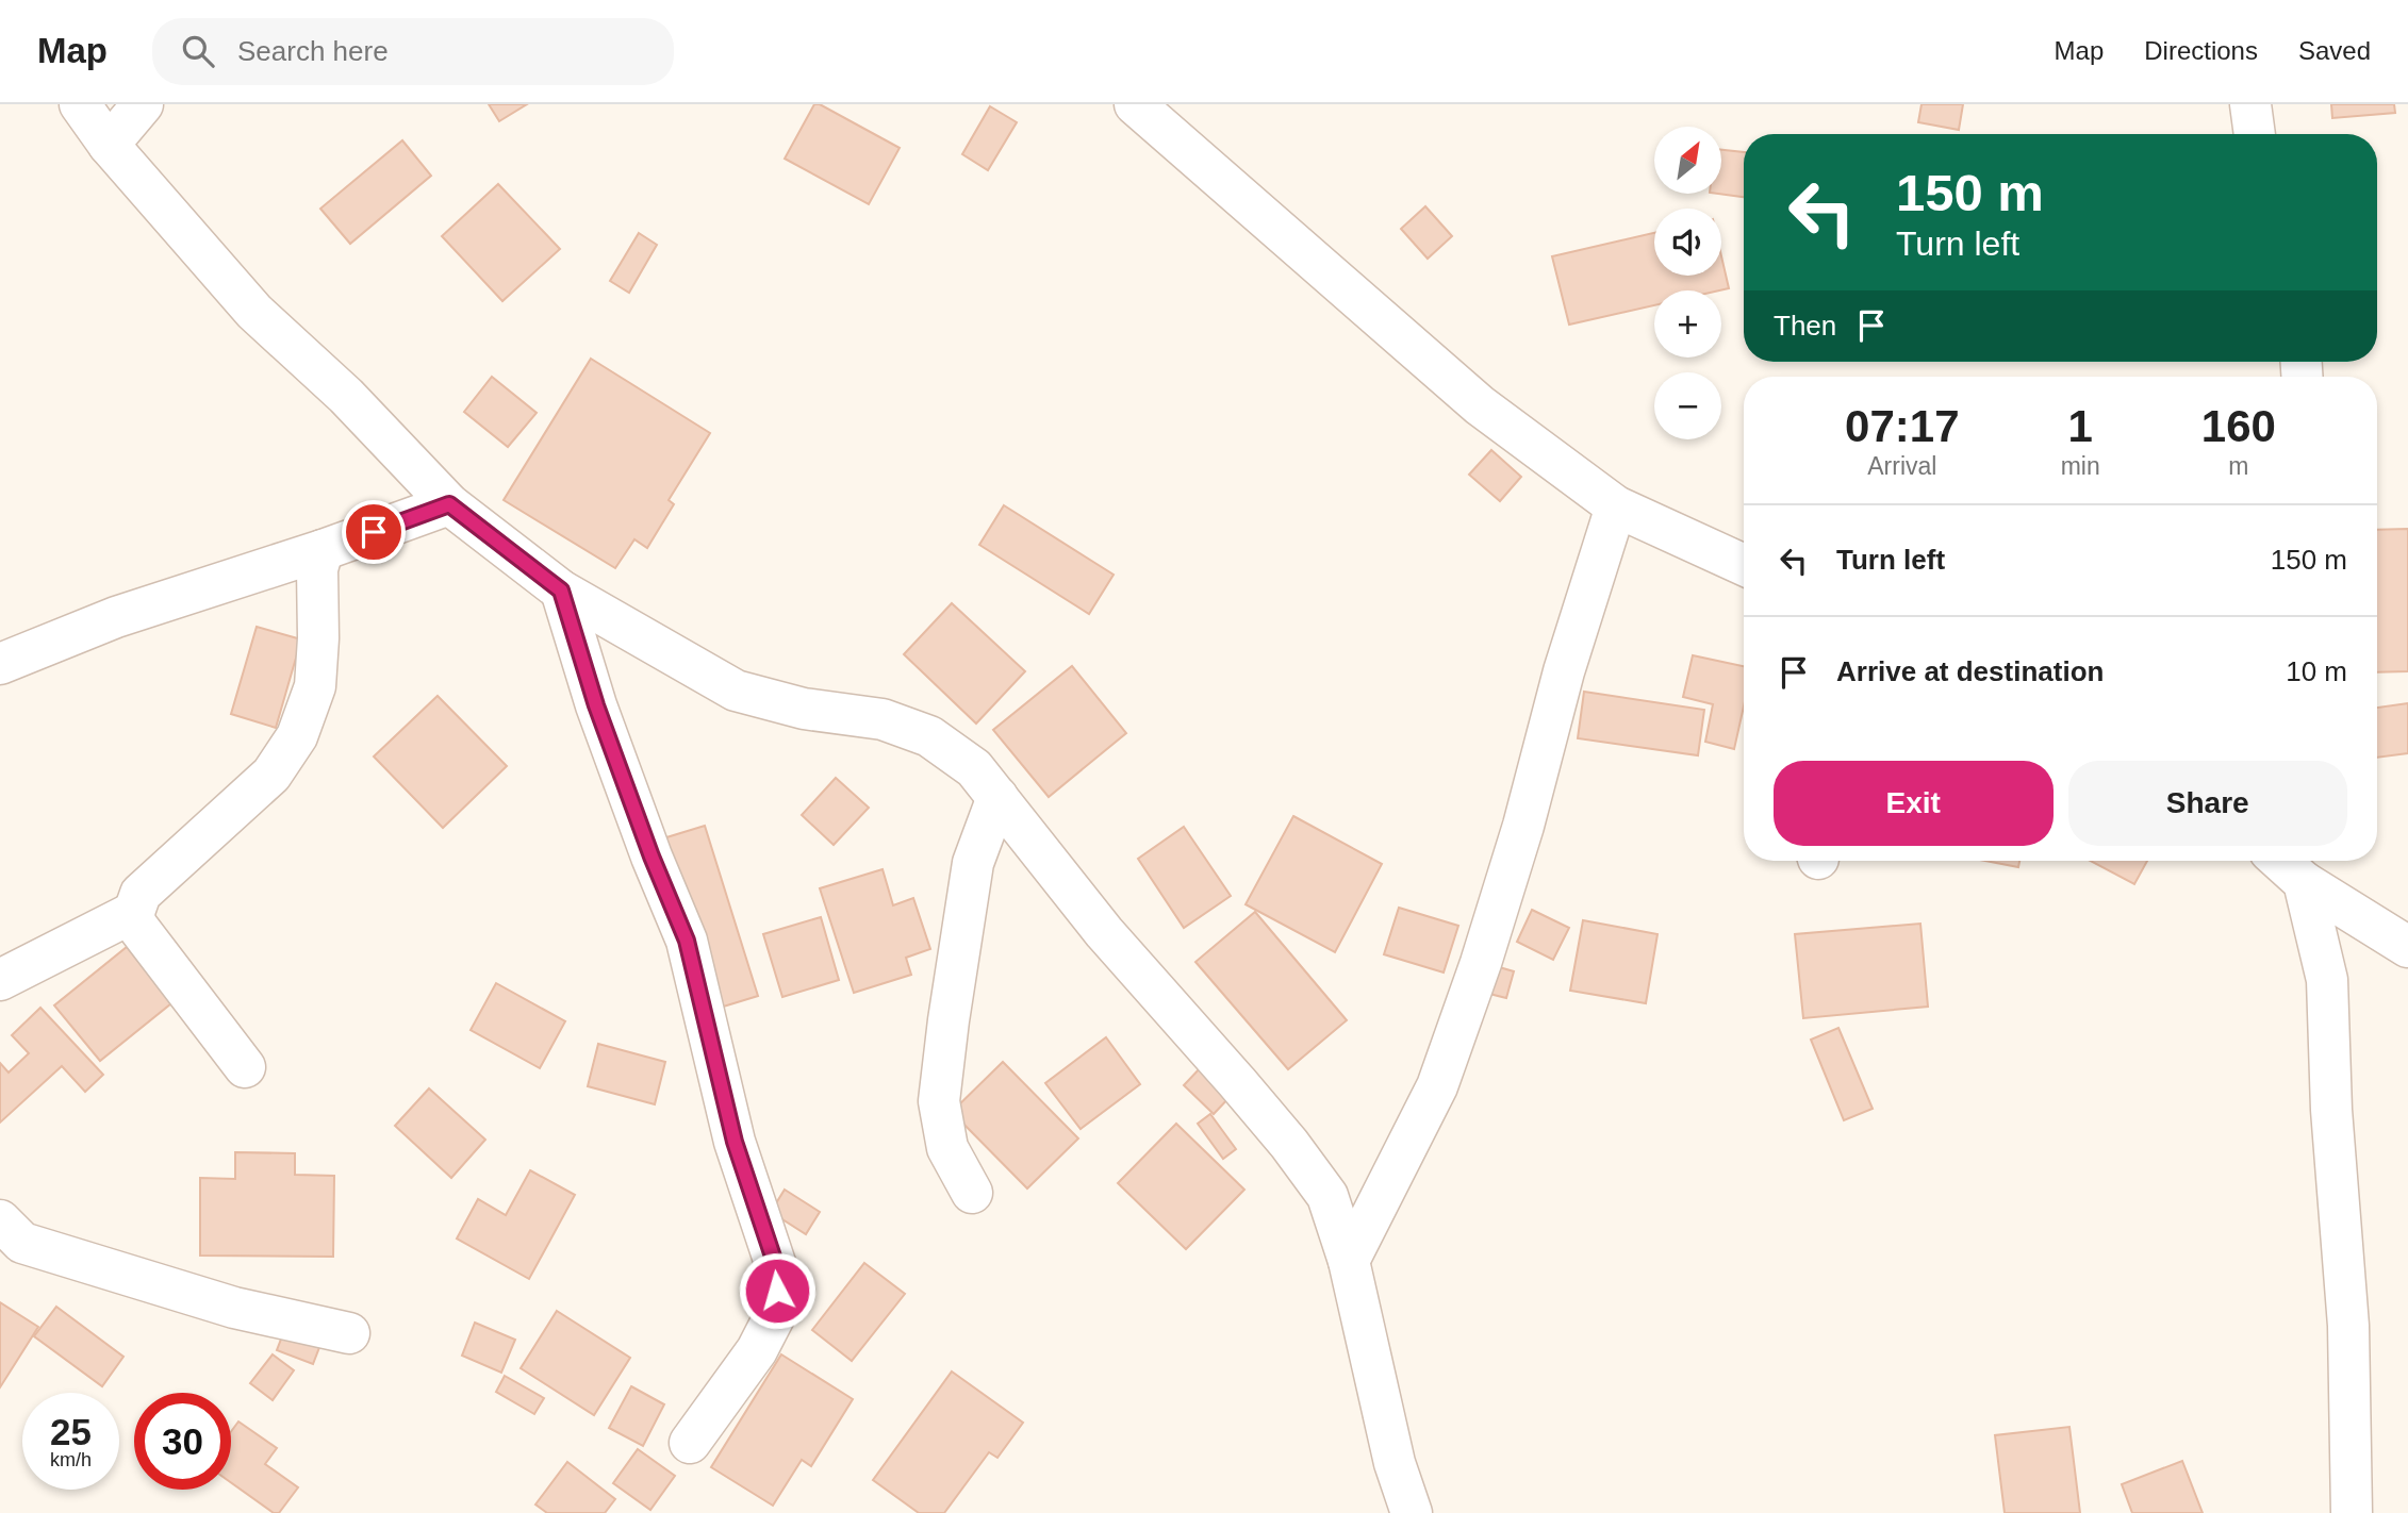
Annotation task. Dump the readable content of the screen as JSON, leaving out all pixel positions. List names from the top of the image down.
{
  "north": "top right",
  "page": {
    "header": "Map",
    "search": "Search here",
    "nav": ["Map", "Directions", "Saved"],
    "map_buttons": ["+", "−"],
    "turn": ["150 m", "Turn left"],
    "then": "Then",
    "eta": [
      "07:17",
      "Arrival",
      "1",
      "min",
      "160",
      "m"
    ],
    "list": [
      {
        "name": "Turn left",
        "value": "150 m"
      },
      {
        "name": "Arrive at destination",
        "value": "10 m"
      }
    ],
    "buttons": ["Exit", "Share"],
    "speed": "25 km/h",
    "limit": "30"
  }
}
